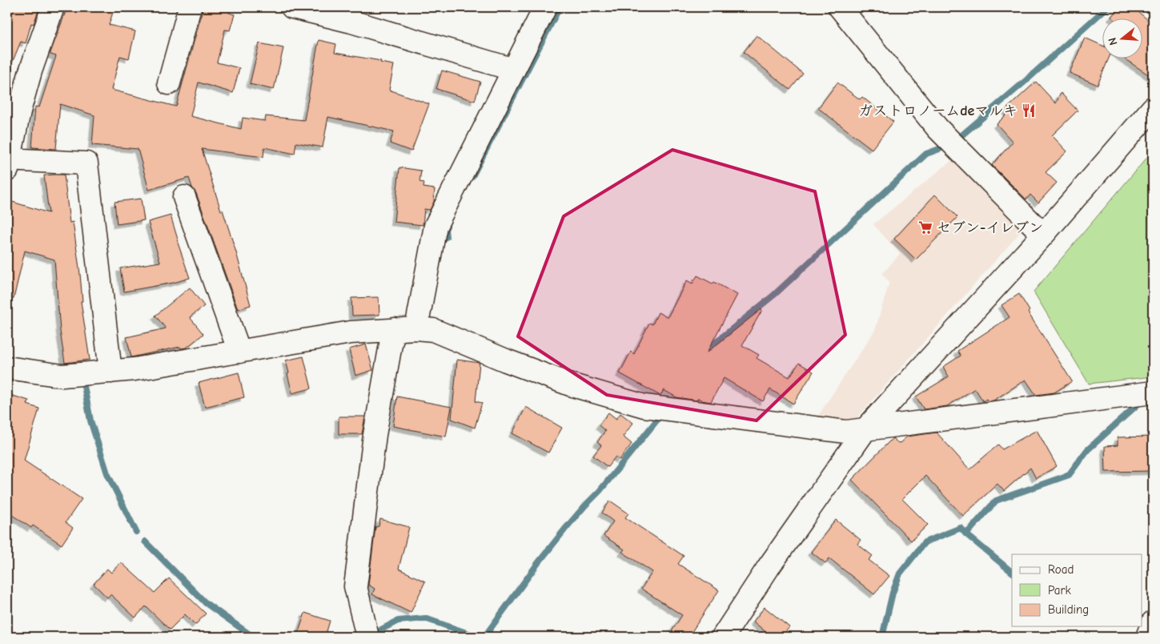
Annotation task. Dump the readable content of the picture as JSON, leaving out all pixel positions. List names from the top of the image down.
{
  "places": {
    "restaurant": ["ガストロノームdeマルキ"],
    "supermarket": ["セブン-イレブン"]
  },
  "legend": ["Road", "Park", "Building"],
  "north": "left"
}
